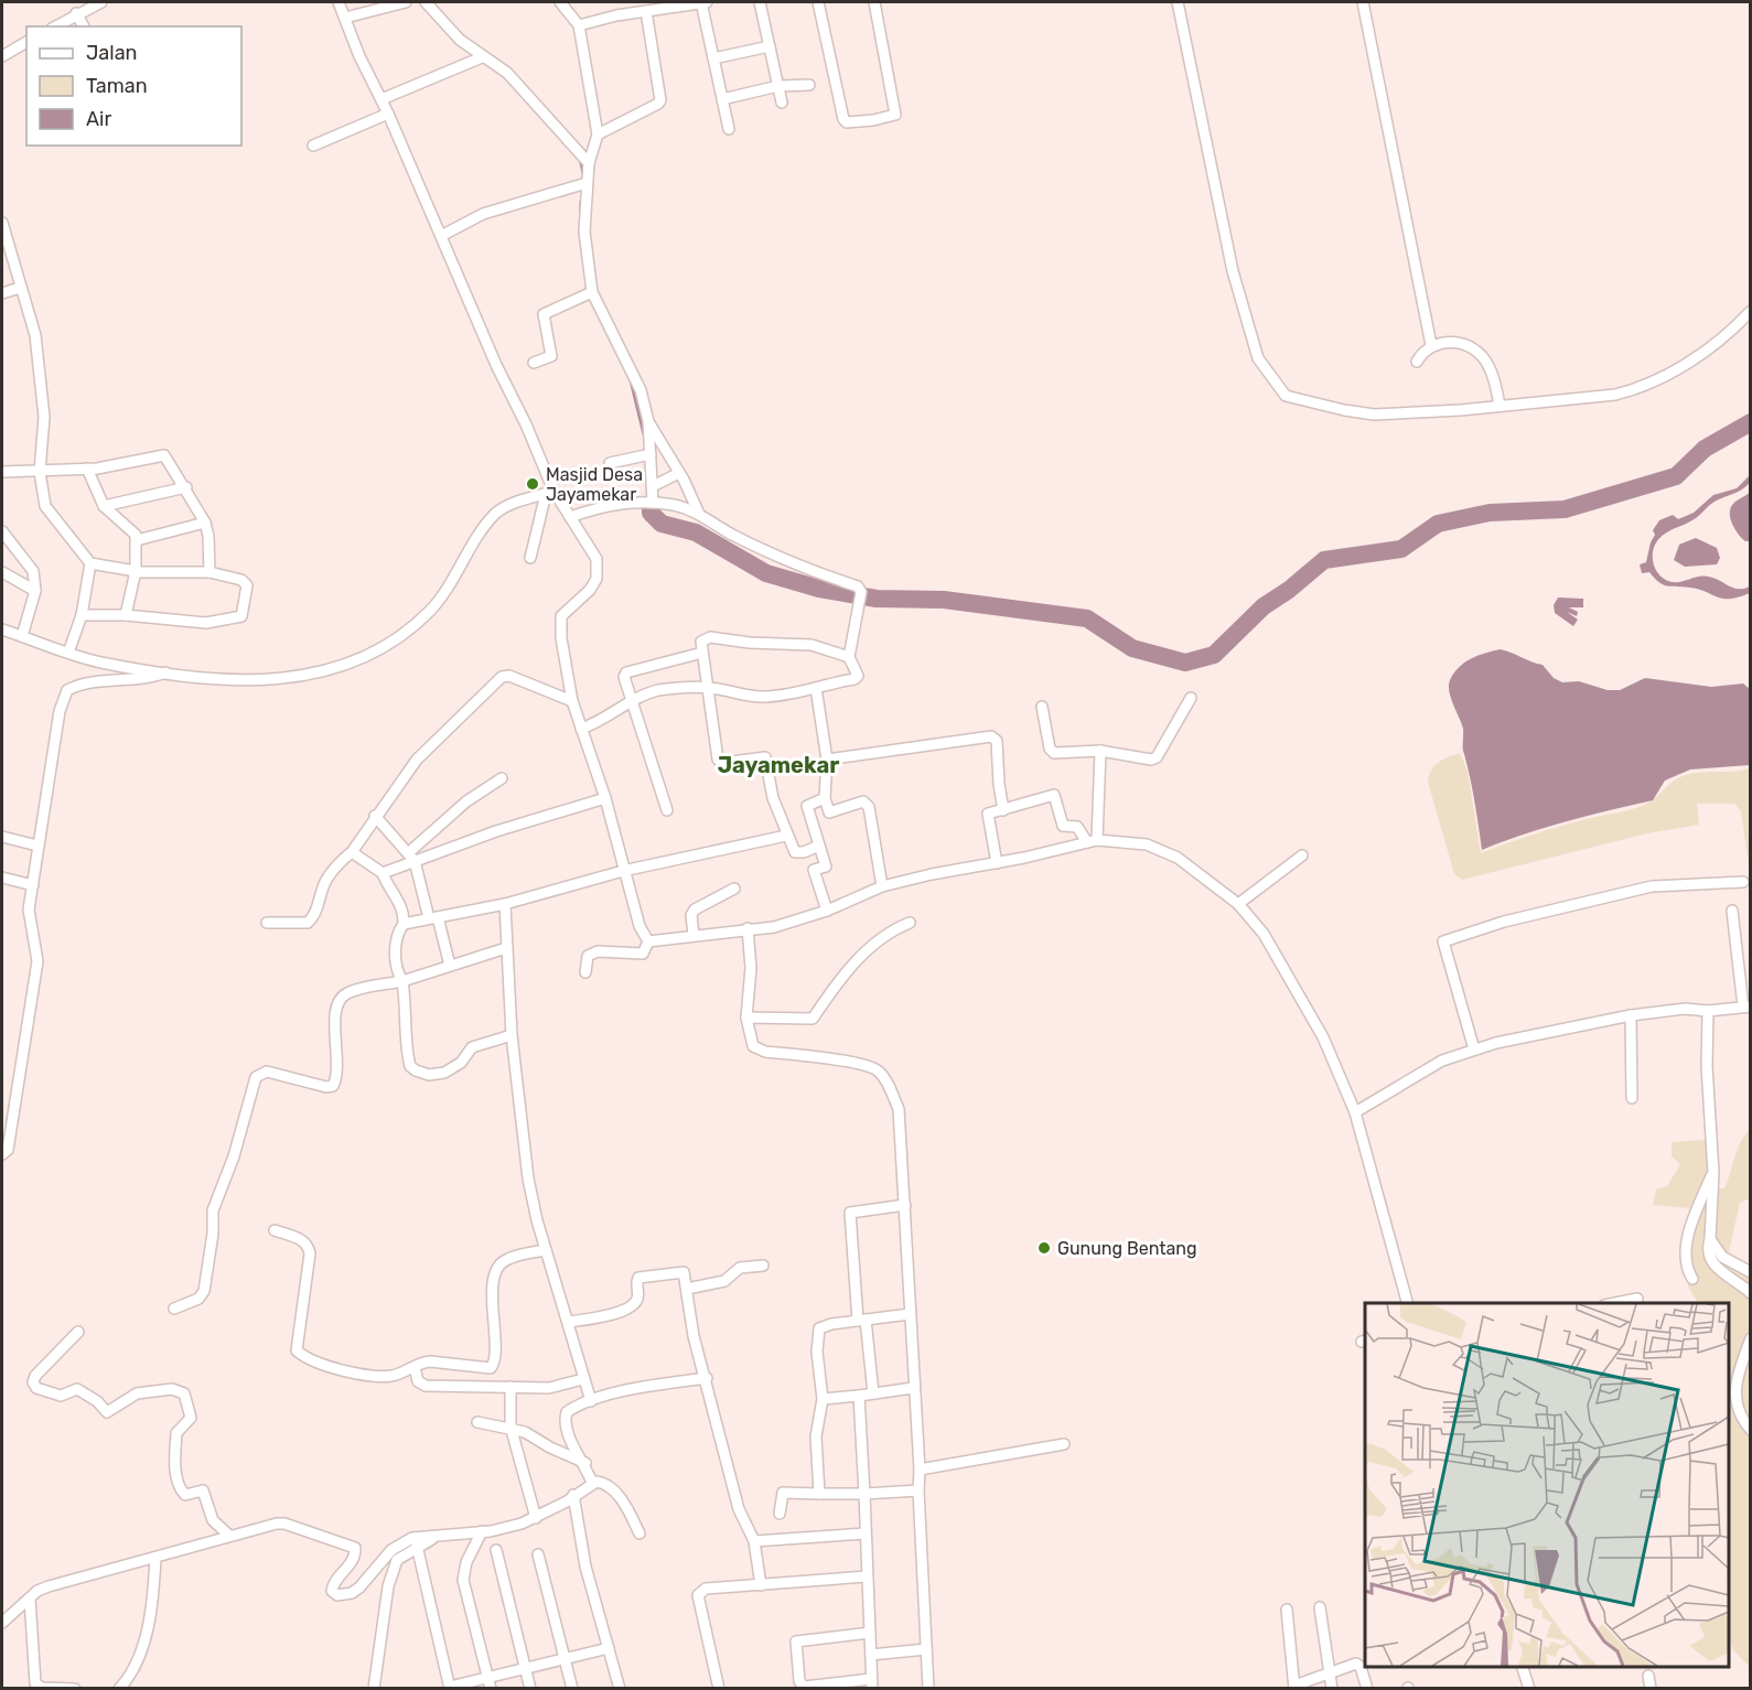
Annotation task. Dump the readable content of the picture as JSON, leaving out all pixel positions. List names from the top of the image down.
{
  "districts": ["Jayamekar"],
  "places": ["Masjid Desa Jayamekar", "Gunung Bentang"],
  "legend": ["Jalan", "Taman", "Air"]
}
